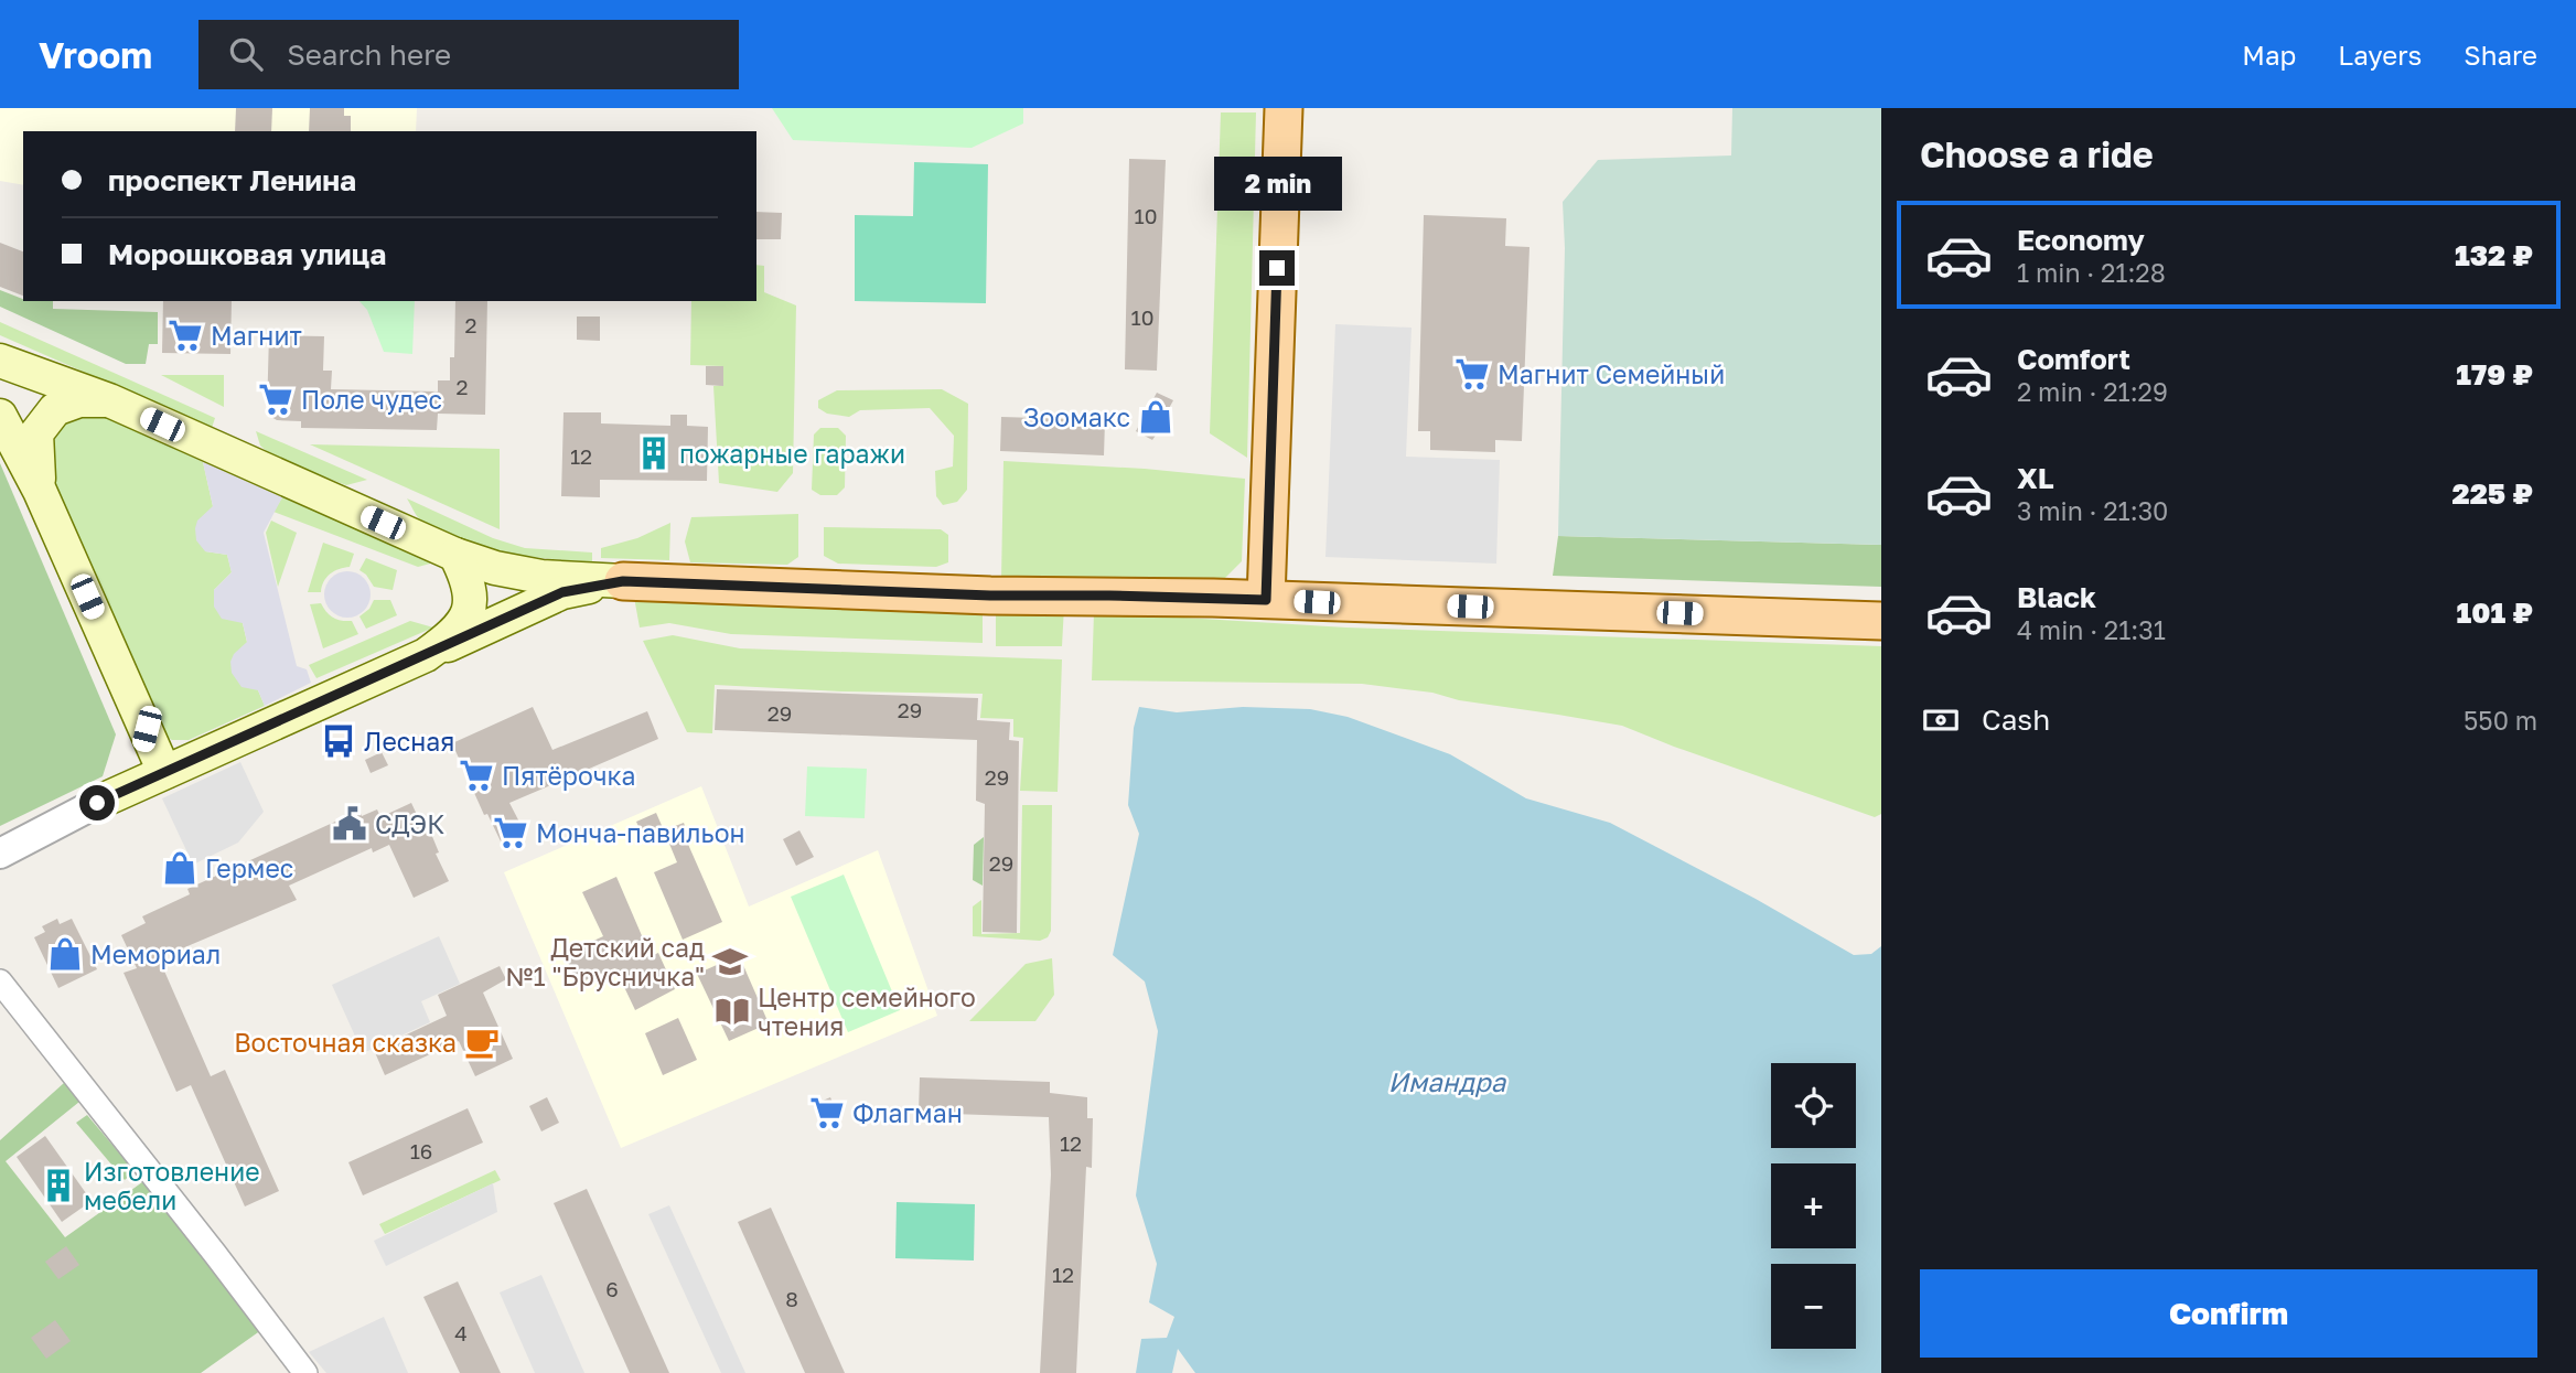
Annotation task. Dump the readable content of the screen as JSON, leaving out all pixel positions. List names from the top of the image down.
{
  "water": ["Имандра"],
  "places": {
    "supermarket": [
      "Магнит",
      "Магнит Семейный",
      "Поле чудес",
      "Пятёрочка",
      "Монча-павильон",
      "Флагман"
    ],
    "shop": ["Зоомакс", "Гермес", "Мемориал"],
    "building": ["пожарные гаражи", "Изготовление мебели"],
    "bus stop": ["Лесная"],
    "public building": ["СДЭК"],
    "school or university": ["Детский сад №1 \"Брусничка\""],
    "library": ["Центр семейного чтения"],
    "cafe": ["Восточная сказка"]
  },
  "house_numbers": [
    "10",
    "10",
    "2",
    "2",
    "12",
    "29",
    "29",
    "29",
    "29",
    "12",
    "16",
    "12",
    "6",
    "8",
    "4"
  ],
  "page": {
    "header": "Vroom",
    "search": "Search here",
    "nav": ["Map", "Layers", "Share"],
    "heading": "Choose a ride",
    "banner": ["проспект Ленина", "Морошковая улица"],
    "bubble": "2 min",
    "list": [
      {
        "name": "Economy",
        "note": "1 min · 21:28",
        "value": "132 ₽"
      },
      {
        "name": "Comfort",
        "note": "2 min · 21:29",
        "value": "179 ₽"
      },
      {
        "name": "XL",
        "note": "3 min · 21:30",
        "value": "225 ₽"
      },
      {
        "name": "Black",
        "note": "4 min · 21:31",
        "value": "101 ₽"
      }
    ],
    "pay": ["Cash", "550 m"],
    "map_buttons": ["+", "−"],
    "buttons": "Confirm"
  }
}
